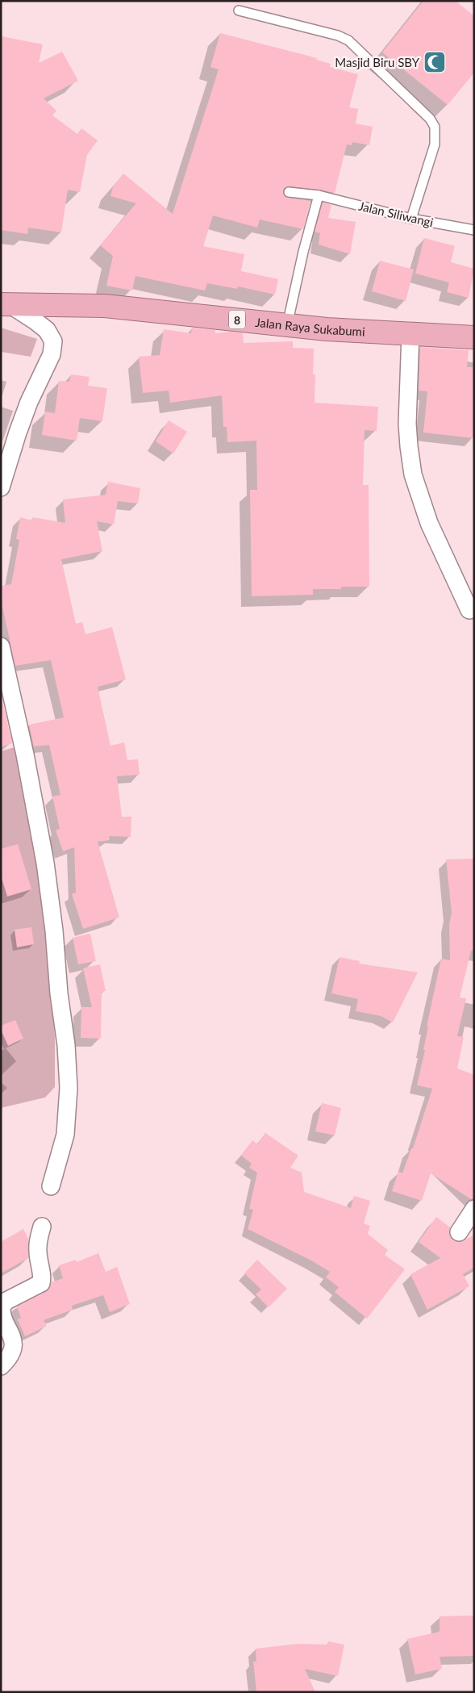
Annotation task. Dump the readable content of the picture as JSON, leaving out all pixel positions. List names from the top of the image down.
{
  "streets": {
    "highway": ["8", "Jalan Raya Sukabumi"],
    "lane": ["Jalan Siliwangi"]
  },
  "places": {
    "mosque": ["Masjid Biru SBY"]
  }
}
